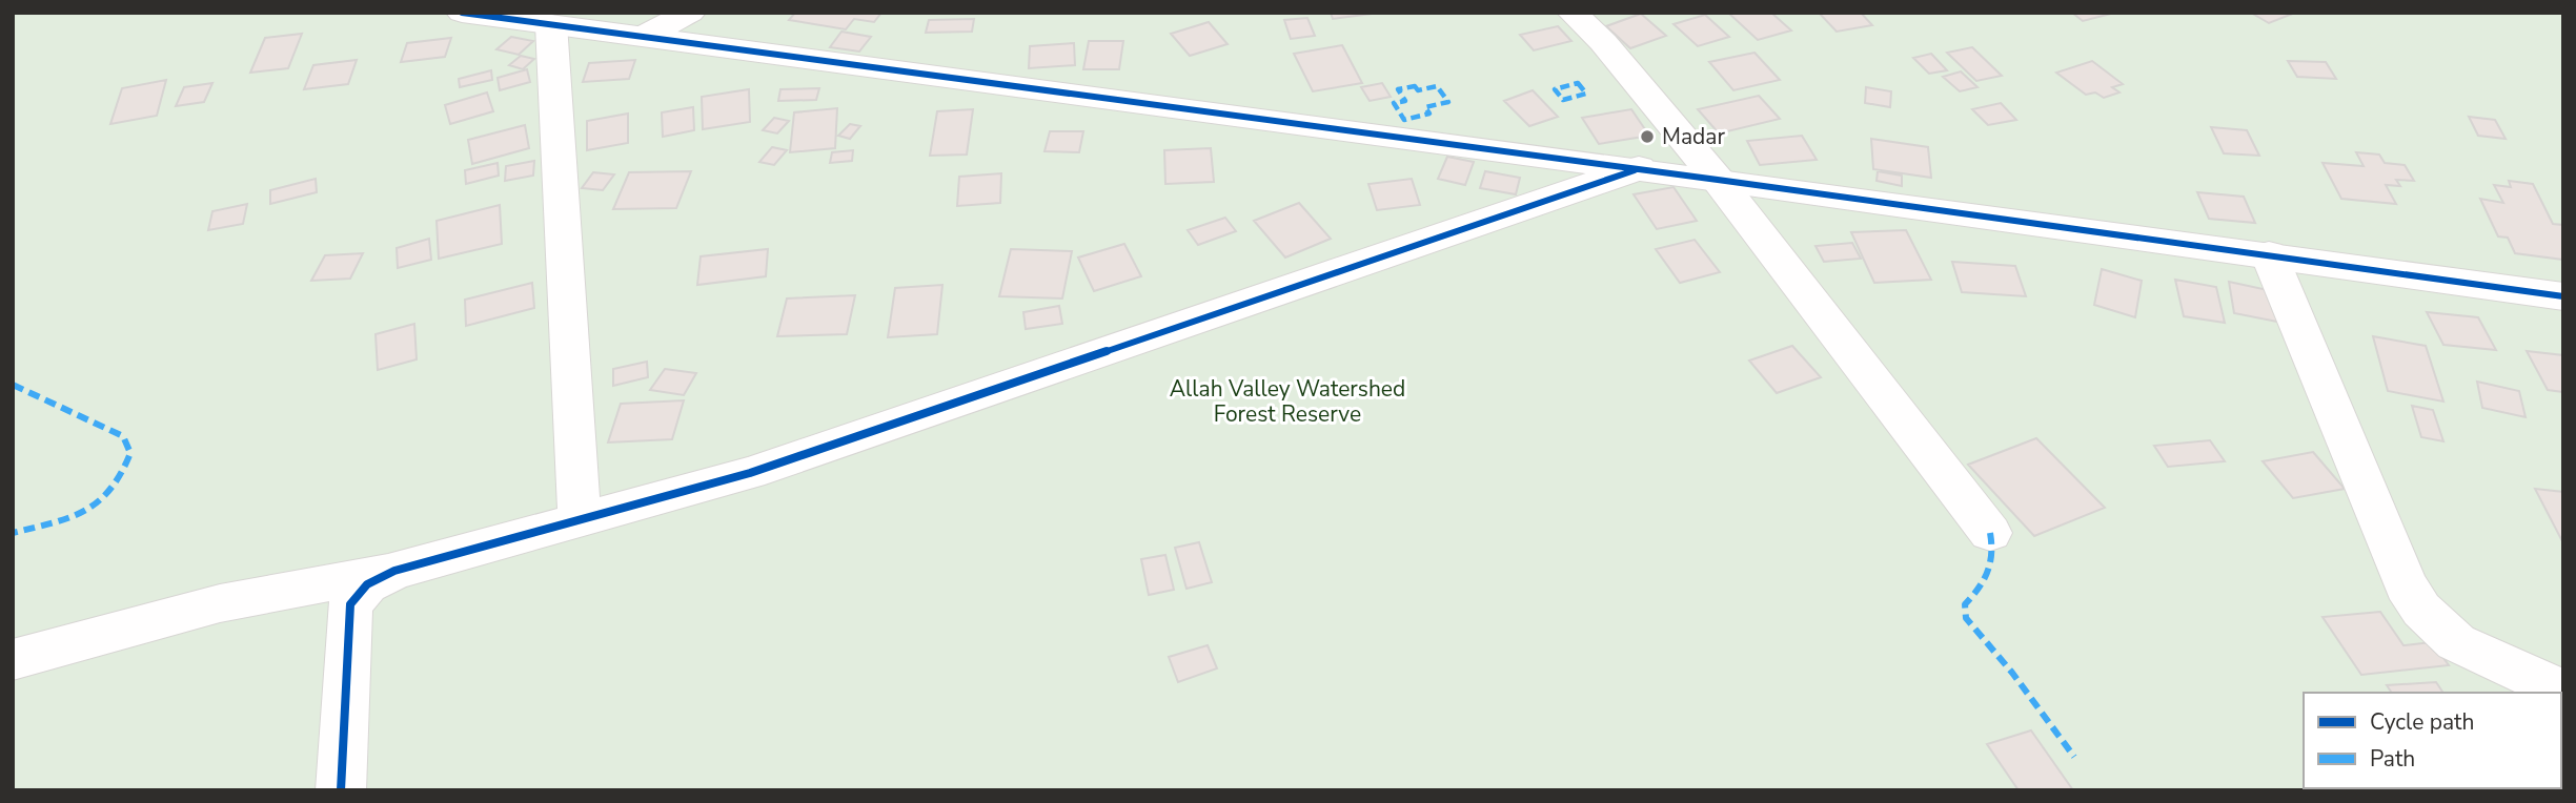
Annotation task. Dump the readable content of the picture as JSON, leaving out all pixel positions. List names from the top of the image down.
{
  "parks": ["Allah Valley Watershed Forest Reserve"],
  "places": ["Madar"],
  "legend": ["Cycle path", "Path"]
}
